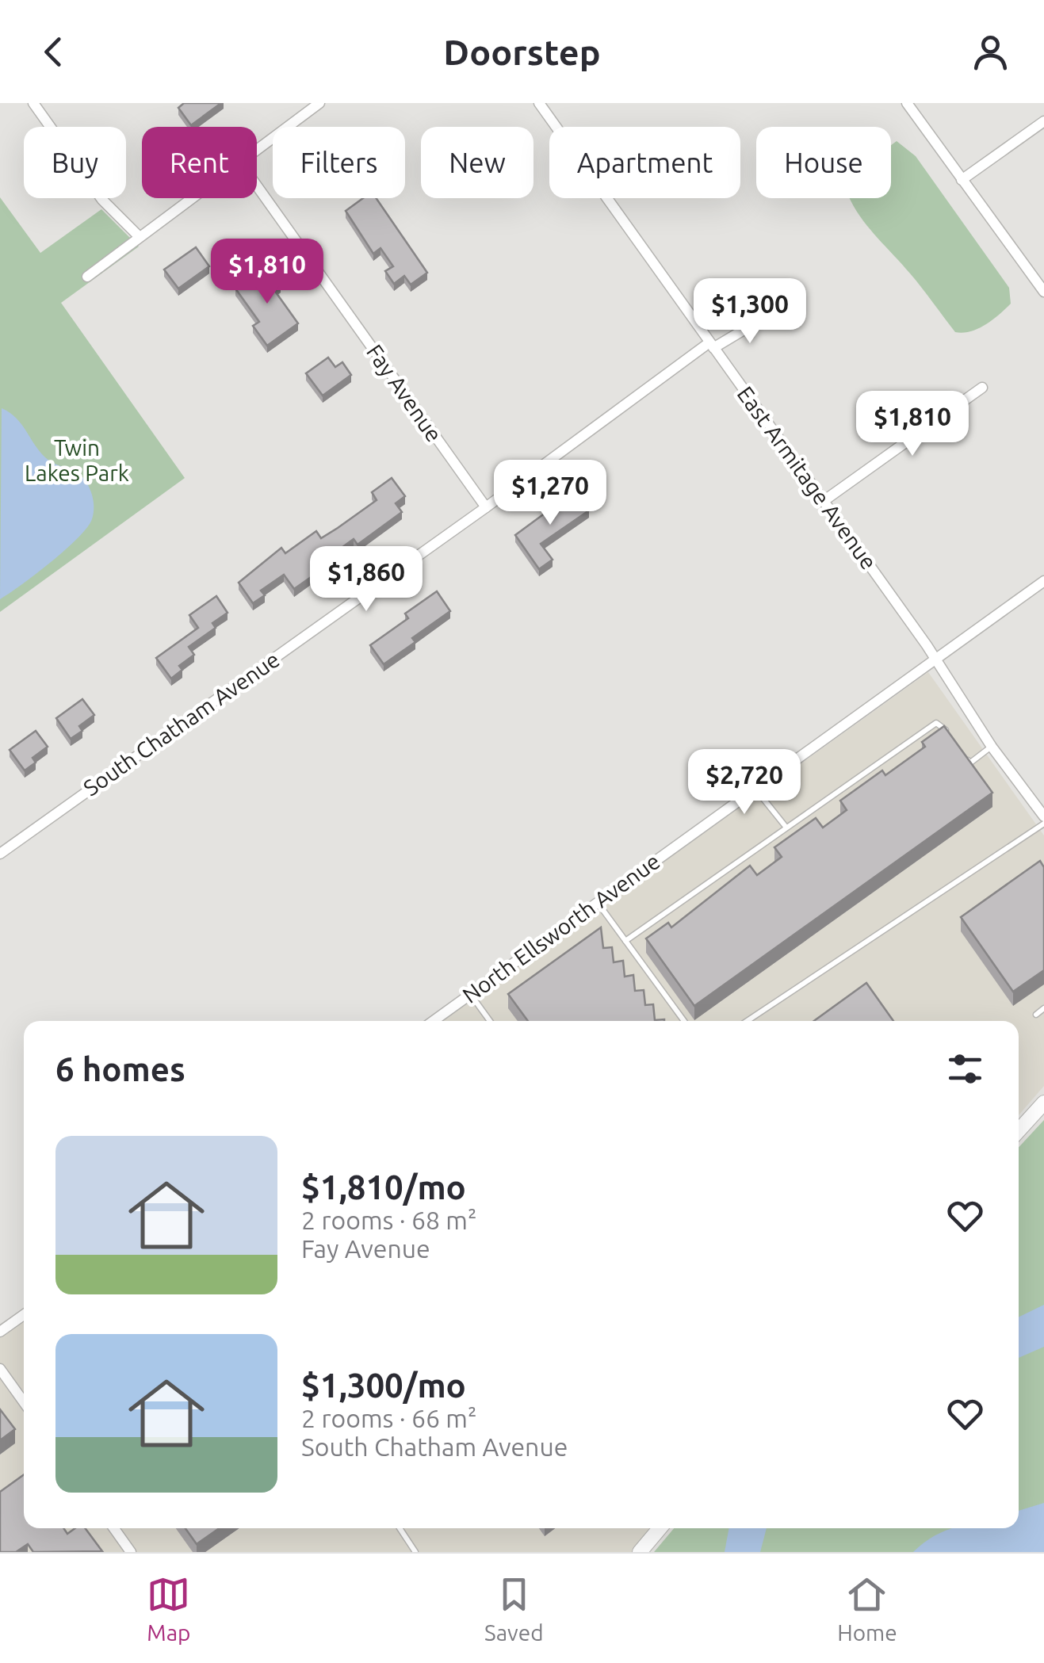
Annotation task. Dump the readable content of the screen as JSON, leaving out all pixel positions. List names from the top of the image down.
{
  "streets": {
    "street": [
      "Fay Avenue",
      "East Armitage Avenue",
      "South Chatham Avenue",
      "North Ellsworth Avenue"
    ]
  },
  "crossings": [
    ["Fay Avenue", "South Chatham Avenue"],
    ["East Armitage Avenue", "South Chatham Avenue"],
    ["East Armitage Avenue", "North Ellsworth Avenue"]
  ],
  "parks": ["Twin Lakes Park"],
  "page": {
    "header": "Doorstep",
    "chip": [
      "Buy",
      "Rent",
      "Filters",
      "New",
      "Apartment",
      "House"
    ],
    "price": [
      "$1,810",
      "$1,300",
      "$1,810",
      "$1,270",
      "$1,860",
      "$2,720"
    ],
    "heading": "6 homes",
    "list": [
      {
        "name": "$1,810/mo",
        "note": "2 rooms · 68 m² · Fay Avenue"
      },
      {
        "name": "$1,300/mo",
        "note": "2 rooms · 66 m² · South Chatham Avenue"
      }
    ],
    "tabs": ["Map", "Saved", "Home"]
  }
}
